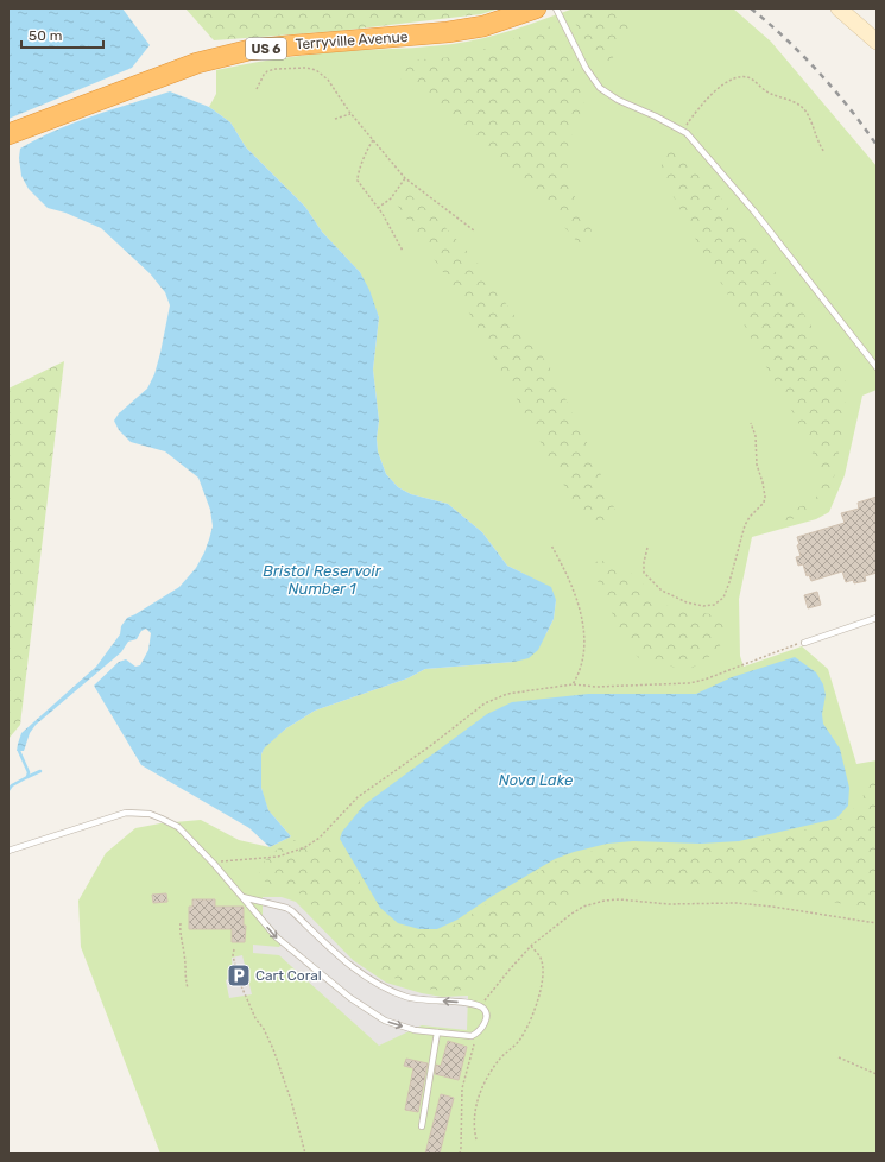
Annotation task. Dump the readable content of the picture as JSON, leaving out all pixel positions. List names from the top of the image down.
{
  "streets": {
    "highway": ["Terryville Avenue", "US 6"]
  },
  "water": ["Bristol Reservoir Number 1", "Nova Lake"],
  "places": {
    "parking": ["Cart Coral"]
  },
  "scale_bar": "50 m"
}
